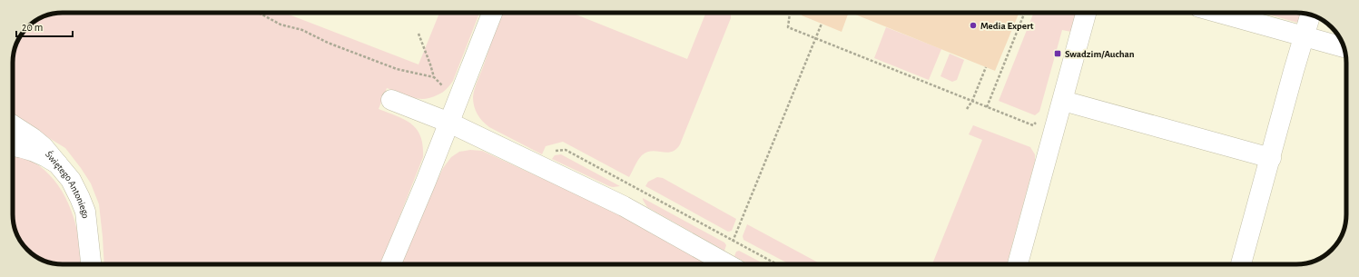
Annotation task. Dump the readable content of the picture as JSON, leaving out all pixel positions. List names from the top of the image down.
{
  "streets": {
    "street": ["Świętego Antoniego"]
  },
  "places": {
    "other": ["Media Expert"],
    "transit": ["Swadzim/Auchan"]
  },
  "scale_bar": "20 m"
}
